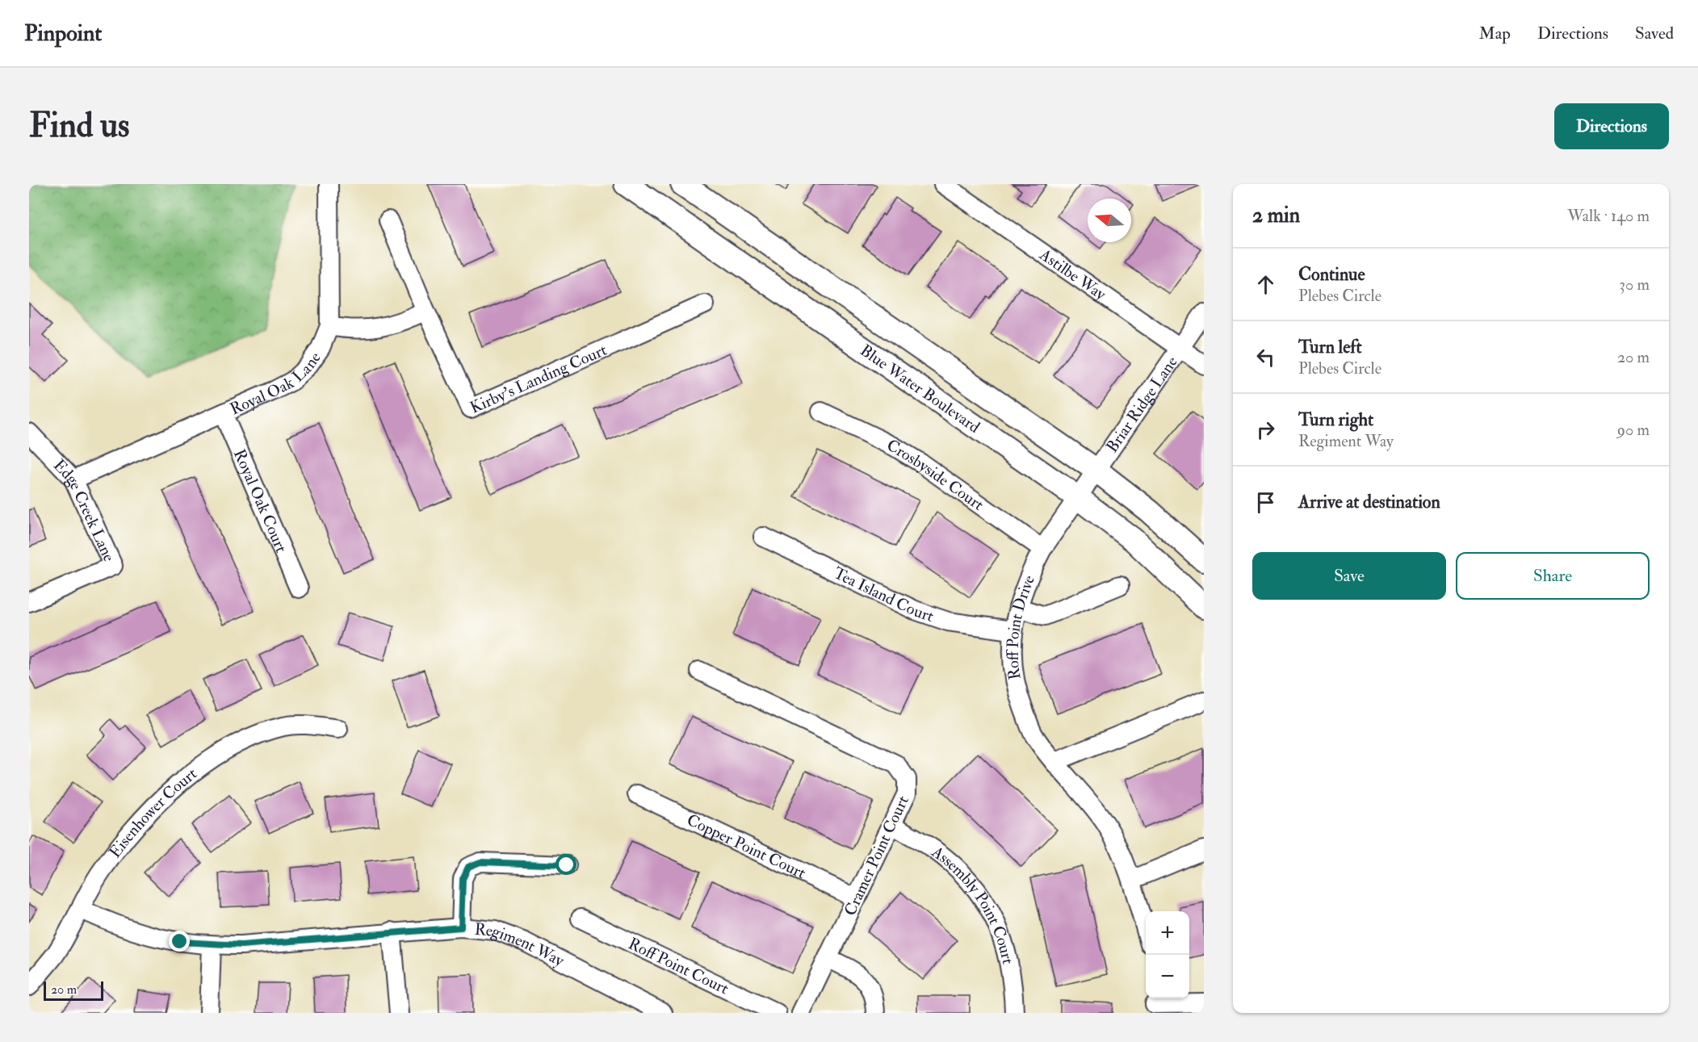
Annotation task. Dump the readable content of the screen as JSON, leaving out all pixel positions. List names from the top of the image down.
{
  "streets": {
    "street": [
      "Astilbe Way",
      "Kirby's Landing Court",
      "Royal Oak Lane",
      "Blue Water Boulevard",
      "Briar Ridge Lane",
      "Crosbyside Court",
      "Royal Oak Court",
      "Edge Creek Lane",
      "Tea Island Court",
      "Roff Point Drive",
      "Eisenhower Court",
      "Copper Point Court",
      "Cramer Point Court",
      "Assembly Point Court",
      "Regiment Way",
      "Roff Point Court"
    ]
  },
  "crossings": [
    ["Astilbe Way", "Briar Ridge Lane"],
    ["Royal Oak Lane", "Royal Oak Court"],
    ["Royal Oak Lane", "Edge Creek Lane"],
    ["Blue Water Boulevard", "Briar Ridge Lane"],
    ["Blue Water Boulevard", "Roff Point Drive"],
    ["Briar Ridge Lane", "Roff Point Drive"],
    ["Crosbyside Court", "Roff Point Drive"],
    ["Tea Island Court", "Roff Point Drive"],
    ["Eisenhower Court", "Regiment Way"],
    ["Copper Point Court", "Cramer Point Court"],
    ["Cramer Point Court", "Assembly Point Court"]
  ],
  "scale_bar": "20 m",
  "north": "left",
  "page": {
    "header": "Pinpoint",
    "nav": ["Map", "Directions", "Saved"],
    "buttons": [
      "Directions",
      ["Save", "Share"]
    ],
    "title": "Find us",
    "heading": ["2 min", "Walk · 140 m"],
    "list": [
      ["Continue", "Plebes Circle", "30 m"],
      ["Turn left", "Plebes Circle", "20 m"],
      ["Turn right", "Regiment Way", "90 m"],
      "Arrive at destination"
    ],
    "map_buttons": ["+", "−"],
    "scale": "20 m"
  }
}
